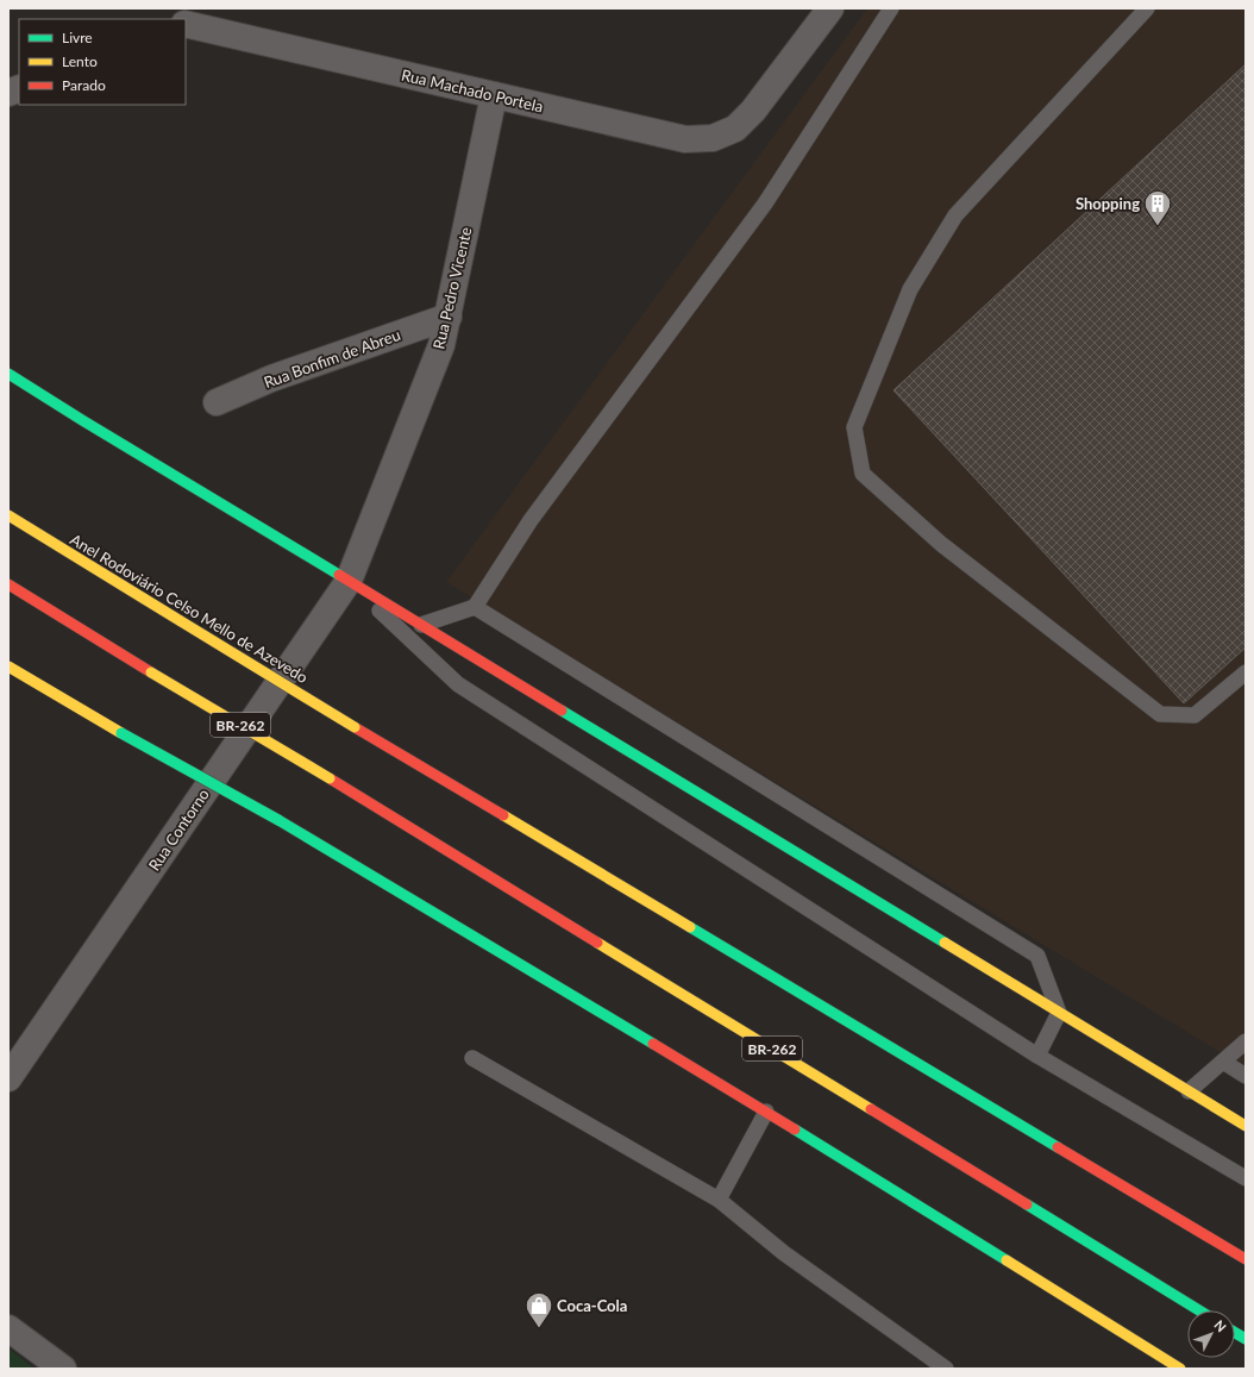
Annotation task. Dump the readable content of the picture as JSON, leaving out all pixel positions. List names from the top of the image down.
{
  "streets": {
    "main road": ["Anel Rodoviário Celso Mello de Azevedo", "BR-262"],
    "street": [
      "Rua Machado Portela",
      "Rua Pedro Vicente",
      "Rua Bonfim de Abreu",
      "Rua Contorno"
    ]
  },
  "crossings": [
    ["Rua Machado Portela", "Rua Pedro Vicente"],
    ["Rua Pedro Vicente", "Rua Bonfim de Abreu"],
    ["Rua Pedro Vicente", "Rua Contorno"]
  ],
  "places": {
    "building": ["Shopping"],
    "shop": ["Coca-Cola"]
  },
  "legend": ["Livre", "Lento", "Parado"],
  "north": "top right"
}
